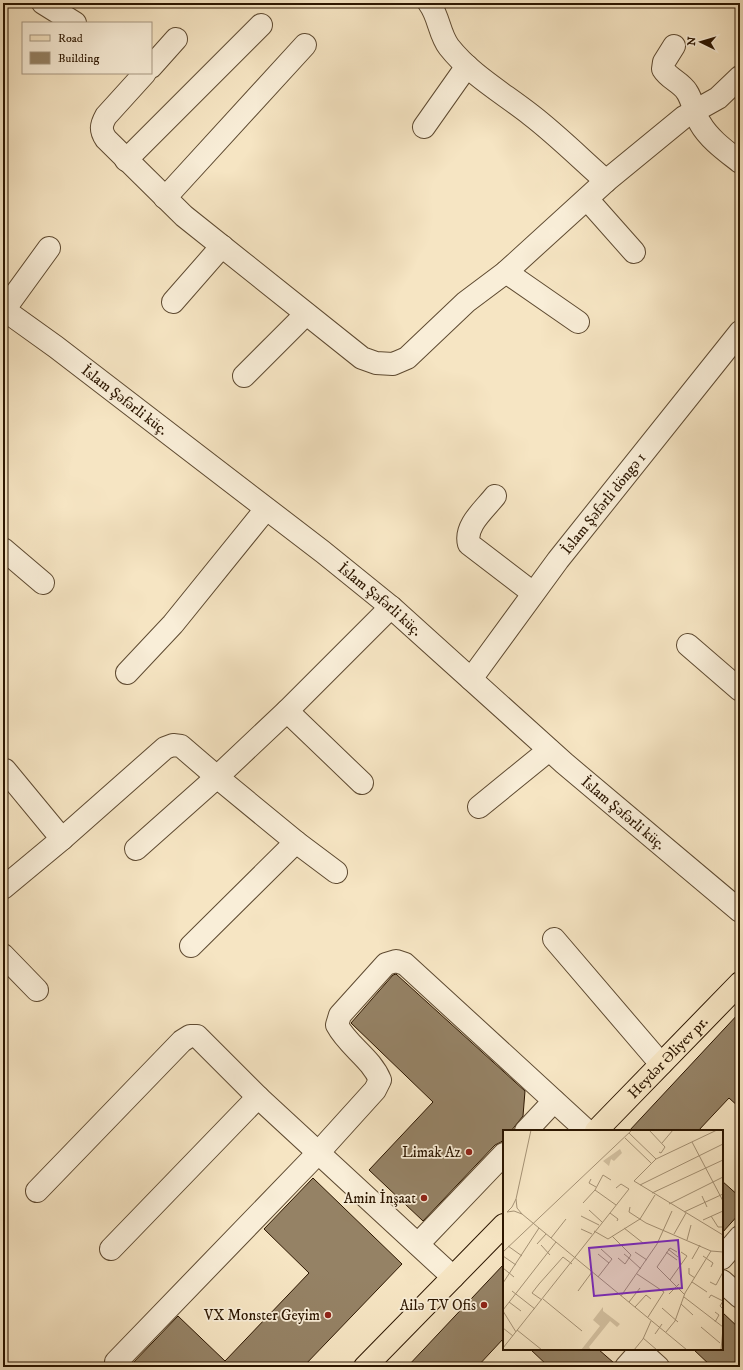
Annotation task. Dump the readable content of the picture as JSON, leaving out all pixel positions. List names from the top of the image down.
{
  "streets": {
    "main road": ["Heydər Əliyev pr."],
    "street": ["İslam Şəfərli küç.", "İslam Şəfərli döngə 1"]
  },
  "crossings": [
    ["İslam Şəfərli küç.", "İslam Şəfərli döngə 1"]
  ],
  "places": [
    "Limak Az",
    "Amin İnşaat",
    "Ailə TV Ofis",
    "VX Monster Geyim"
  ],
  "legend": ["Road", "Building"],
  "north": "left"
}
